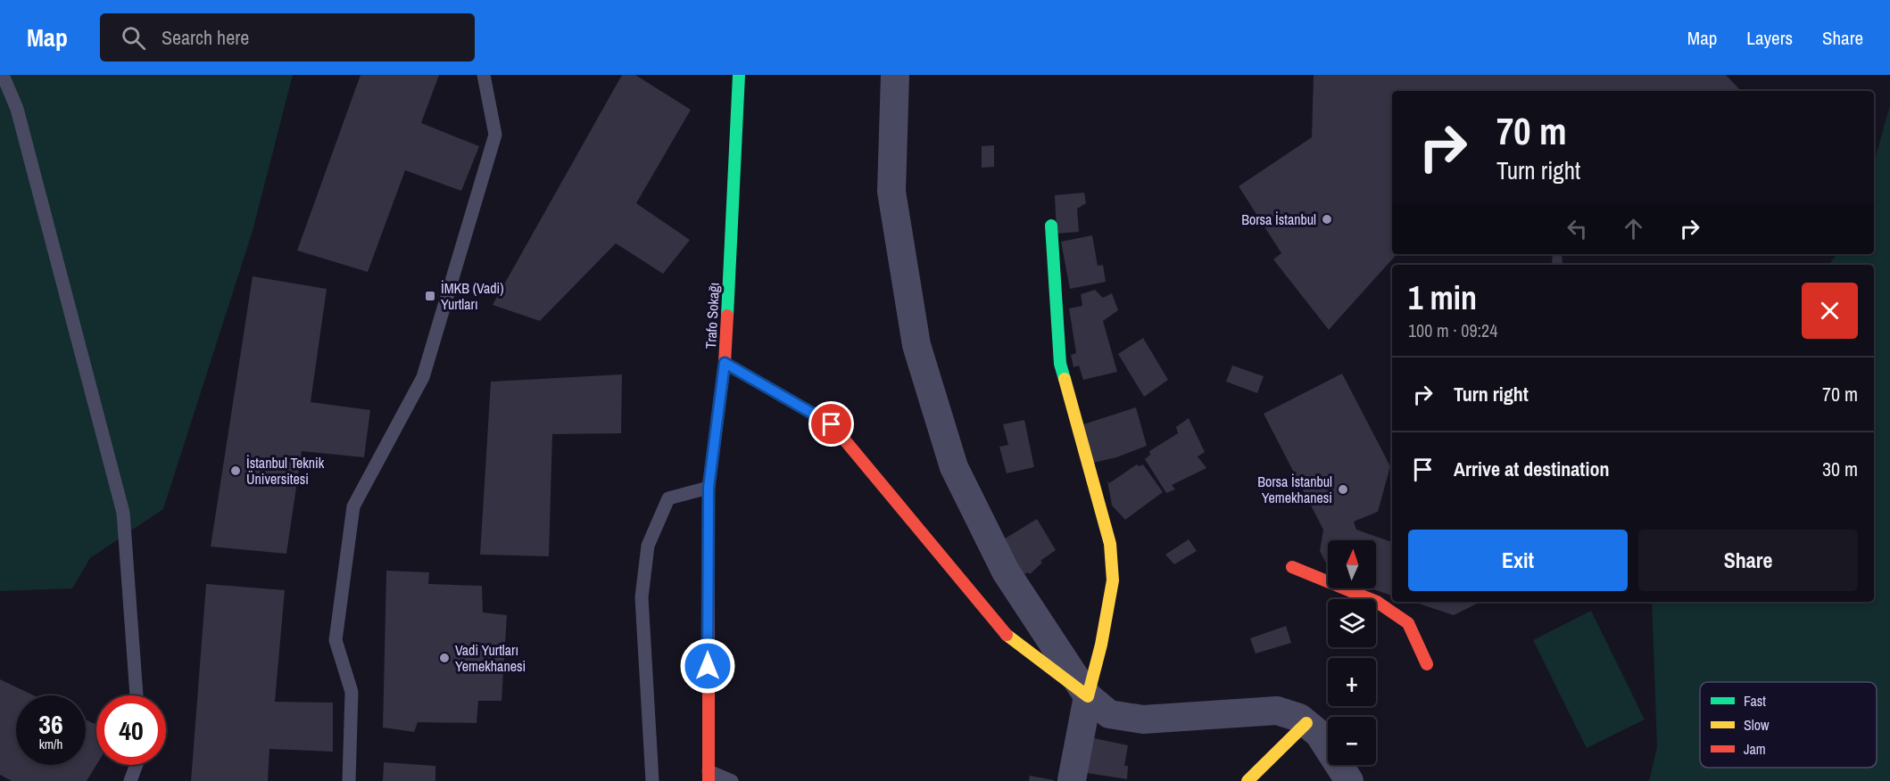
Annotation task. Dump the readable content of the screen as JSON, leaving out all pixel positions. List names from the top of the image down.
{
  "streets": {
    "street": ["Trafo Sokağı"]
  },
  "places": {
    "other": [
      "Borsa İstanbul",
      "İstanbul Teknik Üniversitesi",
      "Borsa İstanbul Yemekhanesi",
      "Vadi Yurtları Yemekhanesi"
    ],
    "transit": ["İMKB (Vadi) Yurtları"]
  },
  "legend": ["Fast", "Slow", "Jam"],
  "north": "top",
  "page": {
    "header": "Map",
    "search": "Search here",
    "nav": ["Map", "Layers", "Share"],
    "turn": ["70 m", "Turn right"],
    "heading": ["1 min", "100 m · 09:24"],
    "list": [
      {
        "name": "Turn right",
        "value": "70 m"
      },
      {
        "name": "Arrive at destination",
        "value": "30 m"
      }
    ],
    "buttons": ["Exit", "Share"],
    "map_buttons": ["+", "−"],
    "speed": "36 km/h",
    "limit": "40"
  }
}
